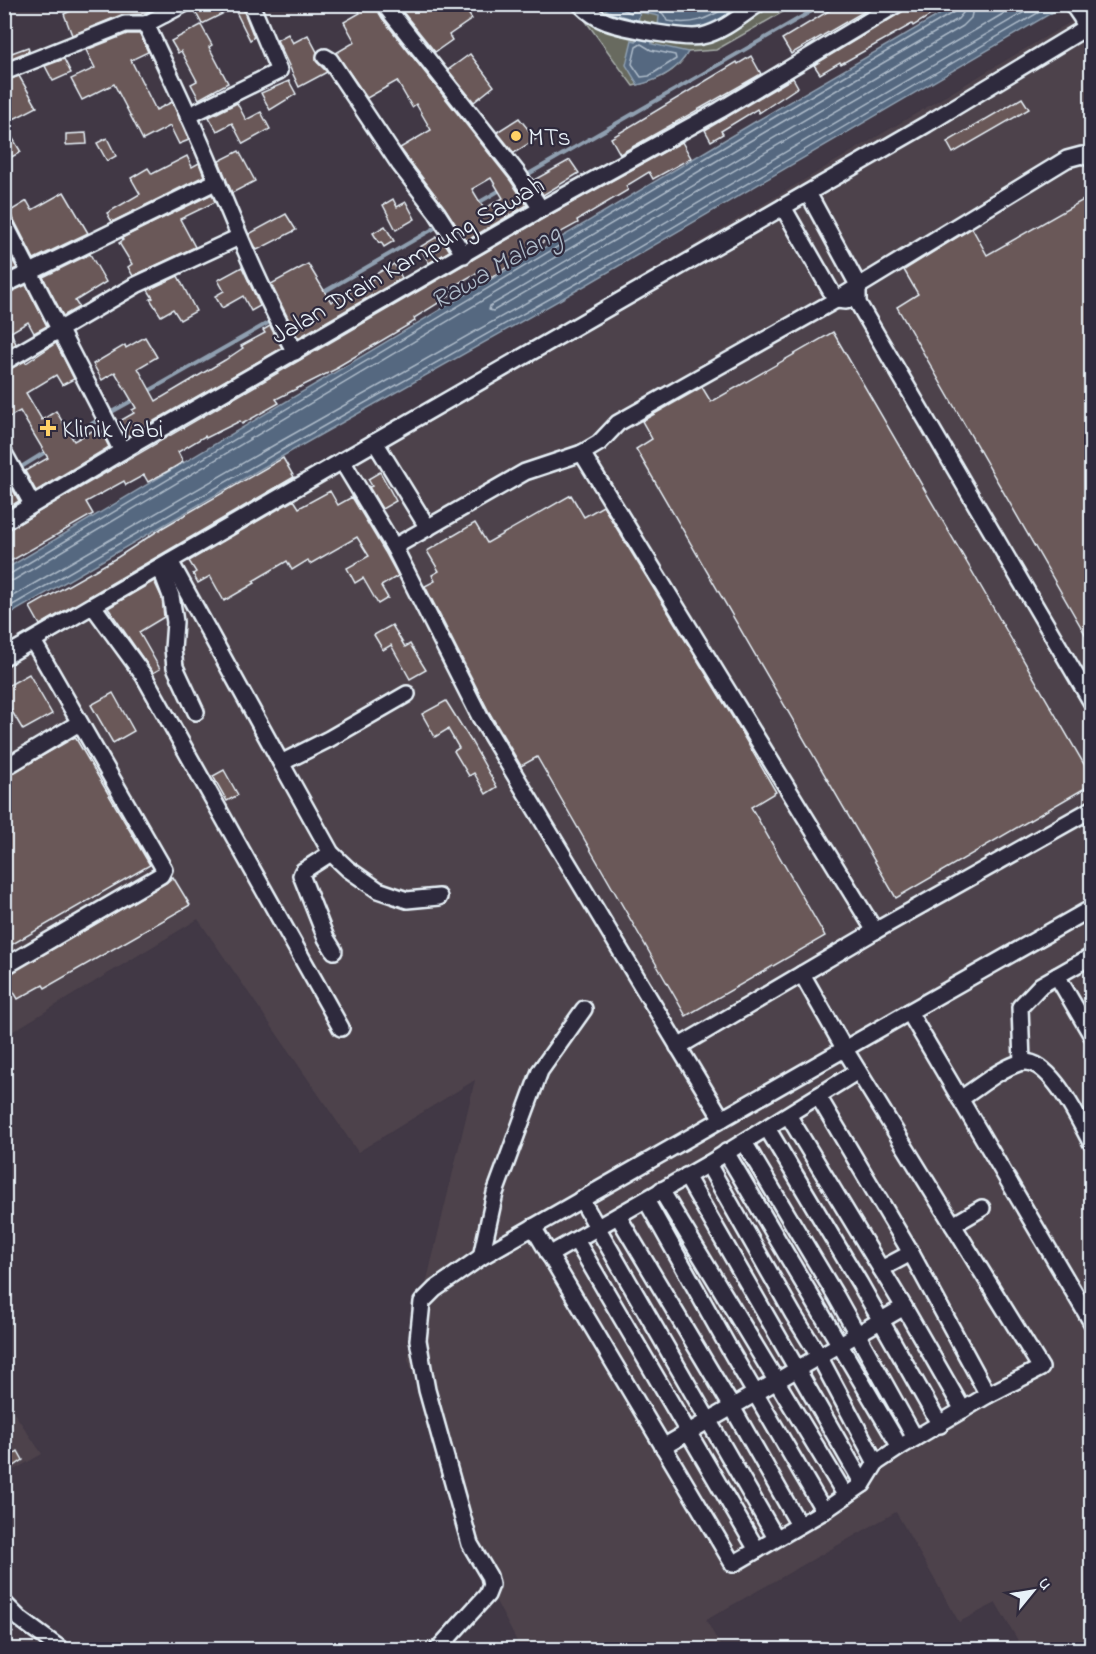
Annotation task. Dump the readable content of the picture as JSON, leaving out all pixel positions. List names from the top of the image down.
{
  "streets": {
    "street": ["Jalan Drain Kampung Sawah"]
  },
  "water": ["Rawa Malang"],
  "places": {
    "other": ["MTs"],
    "health": ["Klinik Yabi"]
  },
  "north": "top right"
}
